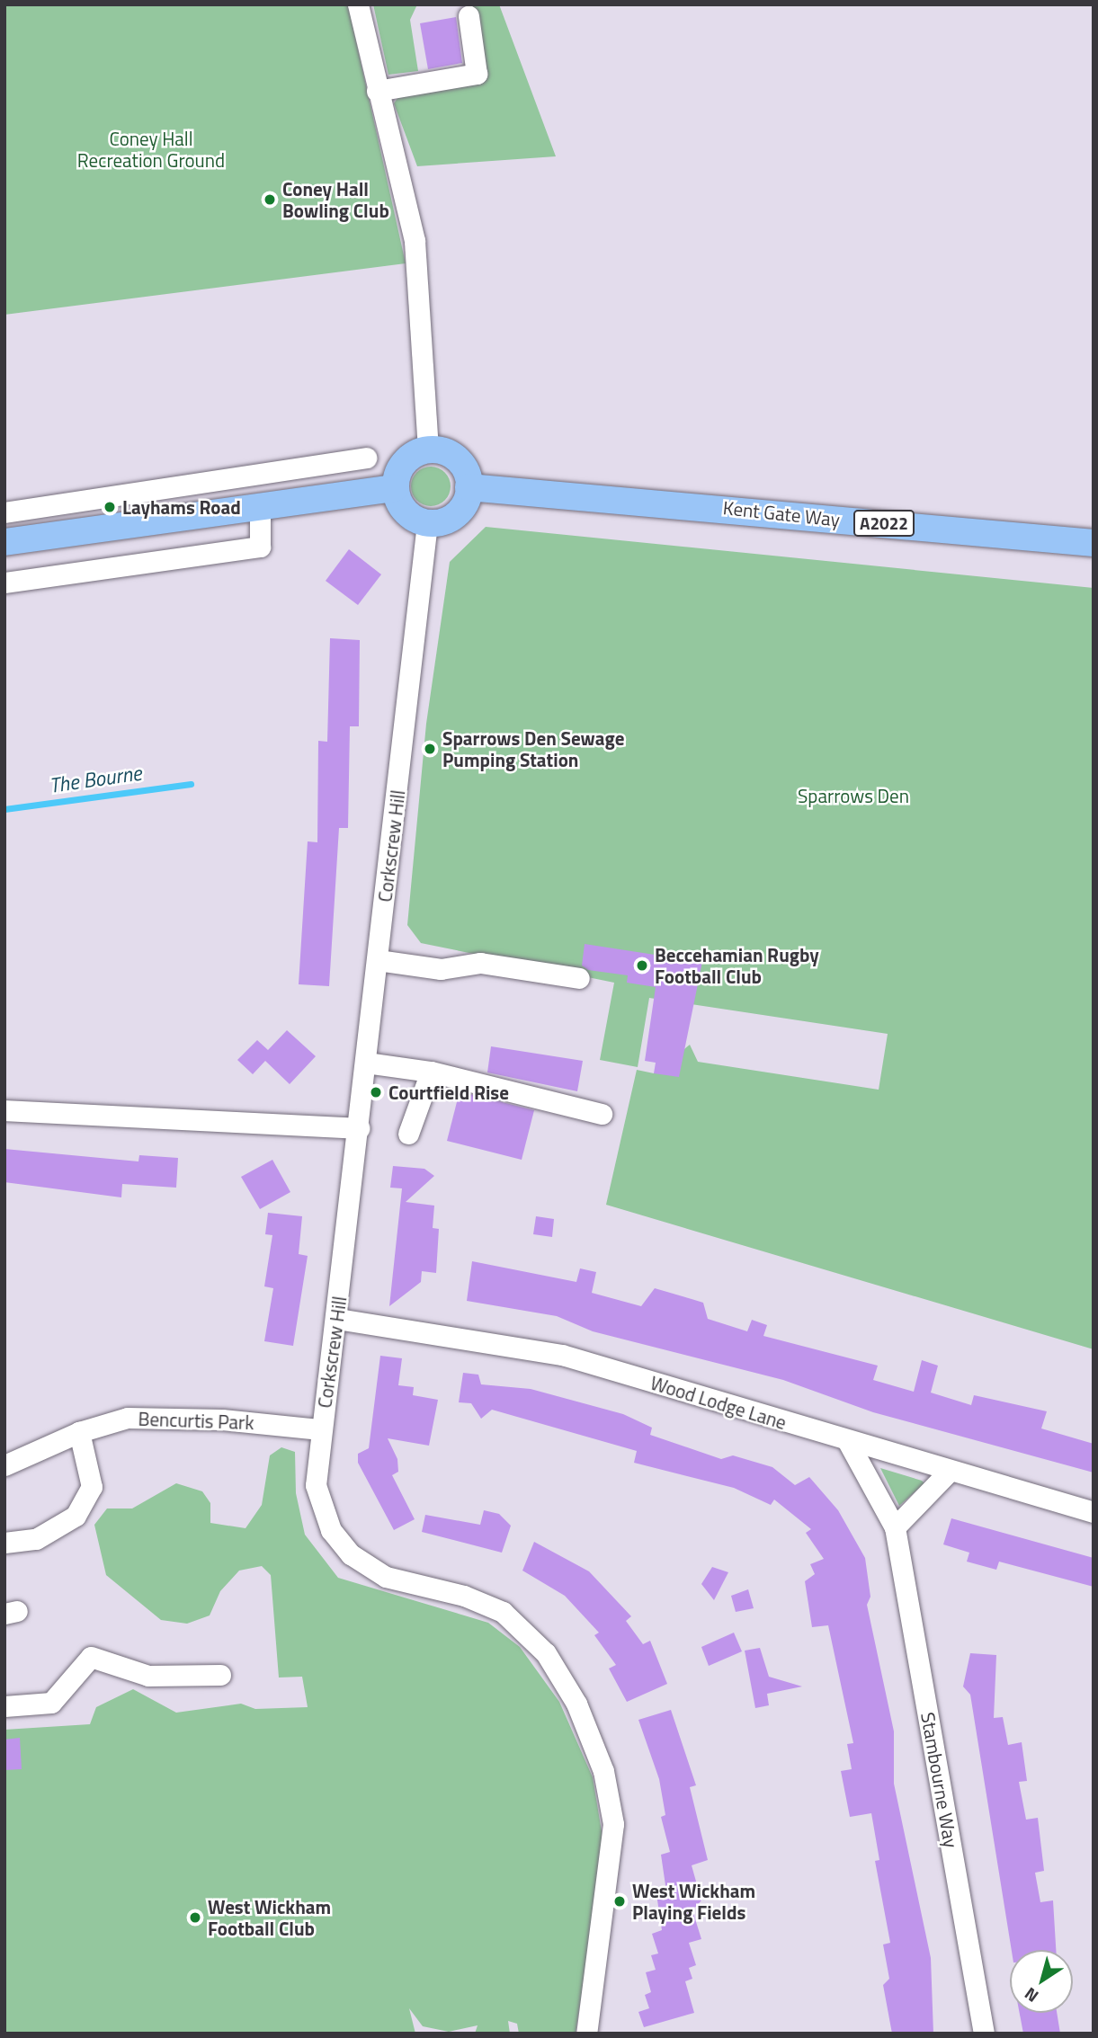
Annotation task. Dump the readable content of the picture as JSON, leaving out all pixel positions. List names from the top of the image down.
{
  "streets": {
    "main road": ["Kent Gate Way", "A2022"],
    "street": [
      "Corkscrew Hill",
      "Wood Lodge Lane",
      "Bencurtis Park",
      "Stambourne Way"
    ]
  },
  "crossings": [
    ["Kent Gate Way", "Corkscrew Hill"],
    ["Corkscrew Hill", "Wood Lodge Lane"],
    ["Corkscrew Hill", "Bencurtis Park"],
    ["Wood Lodge Lane", "Stambourne Way"]
  ],
  "water": ["The Bourne"],
  "parks": ["Coney Hall Recreation Ground", "Sparrows Den"],
  "places": [
    "Coney Hall Bowling Club",
    "Layhams Road",
    "Sparrows Den Sewage Pumping Station",
    "Beccehamian Rugby Football Club",
    "Courtfield Rise",
    "West Wickham Playing Fields",
    "West Wickham Football Club"
  ],
  "north": "bottom left"
}
